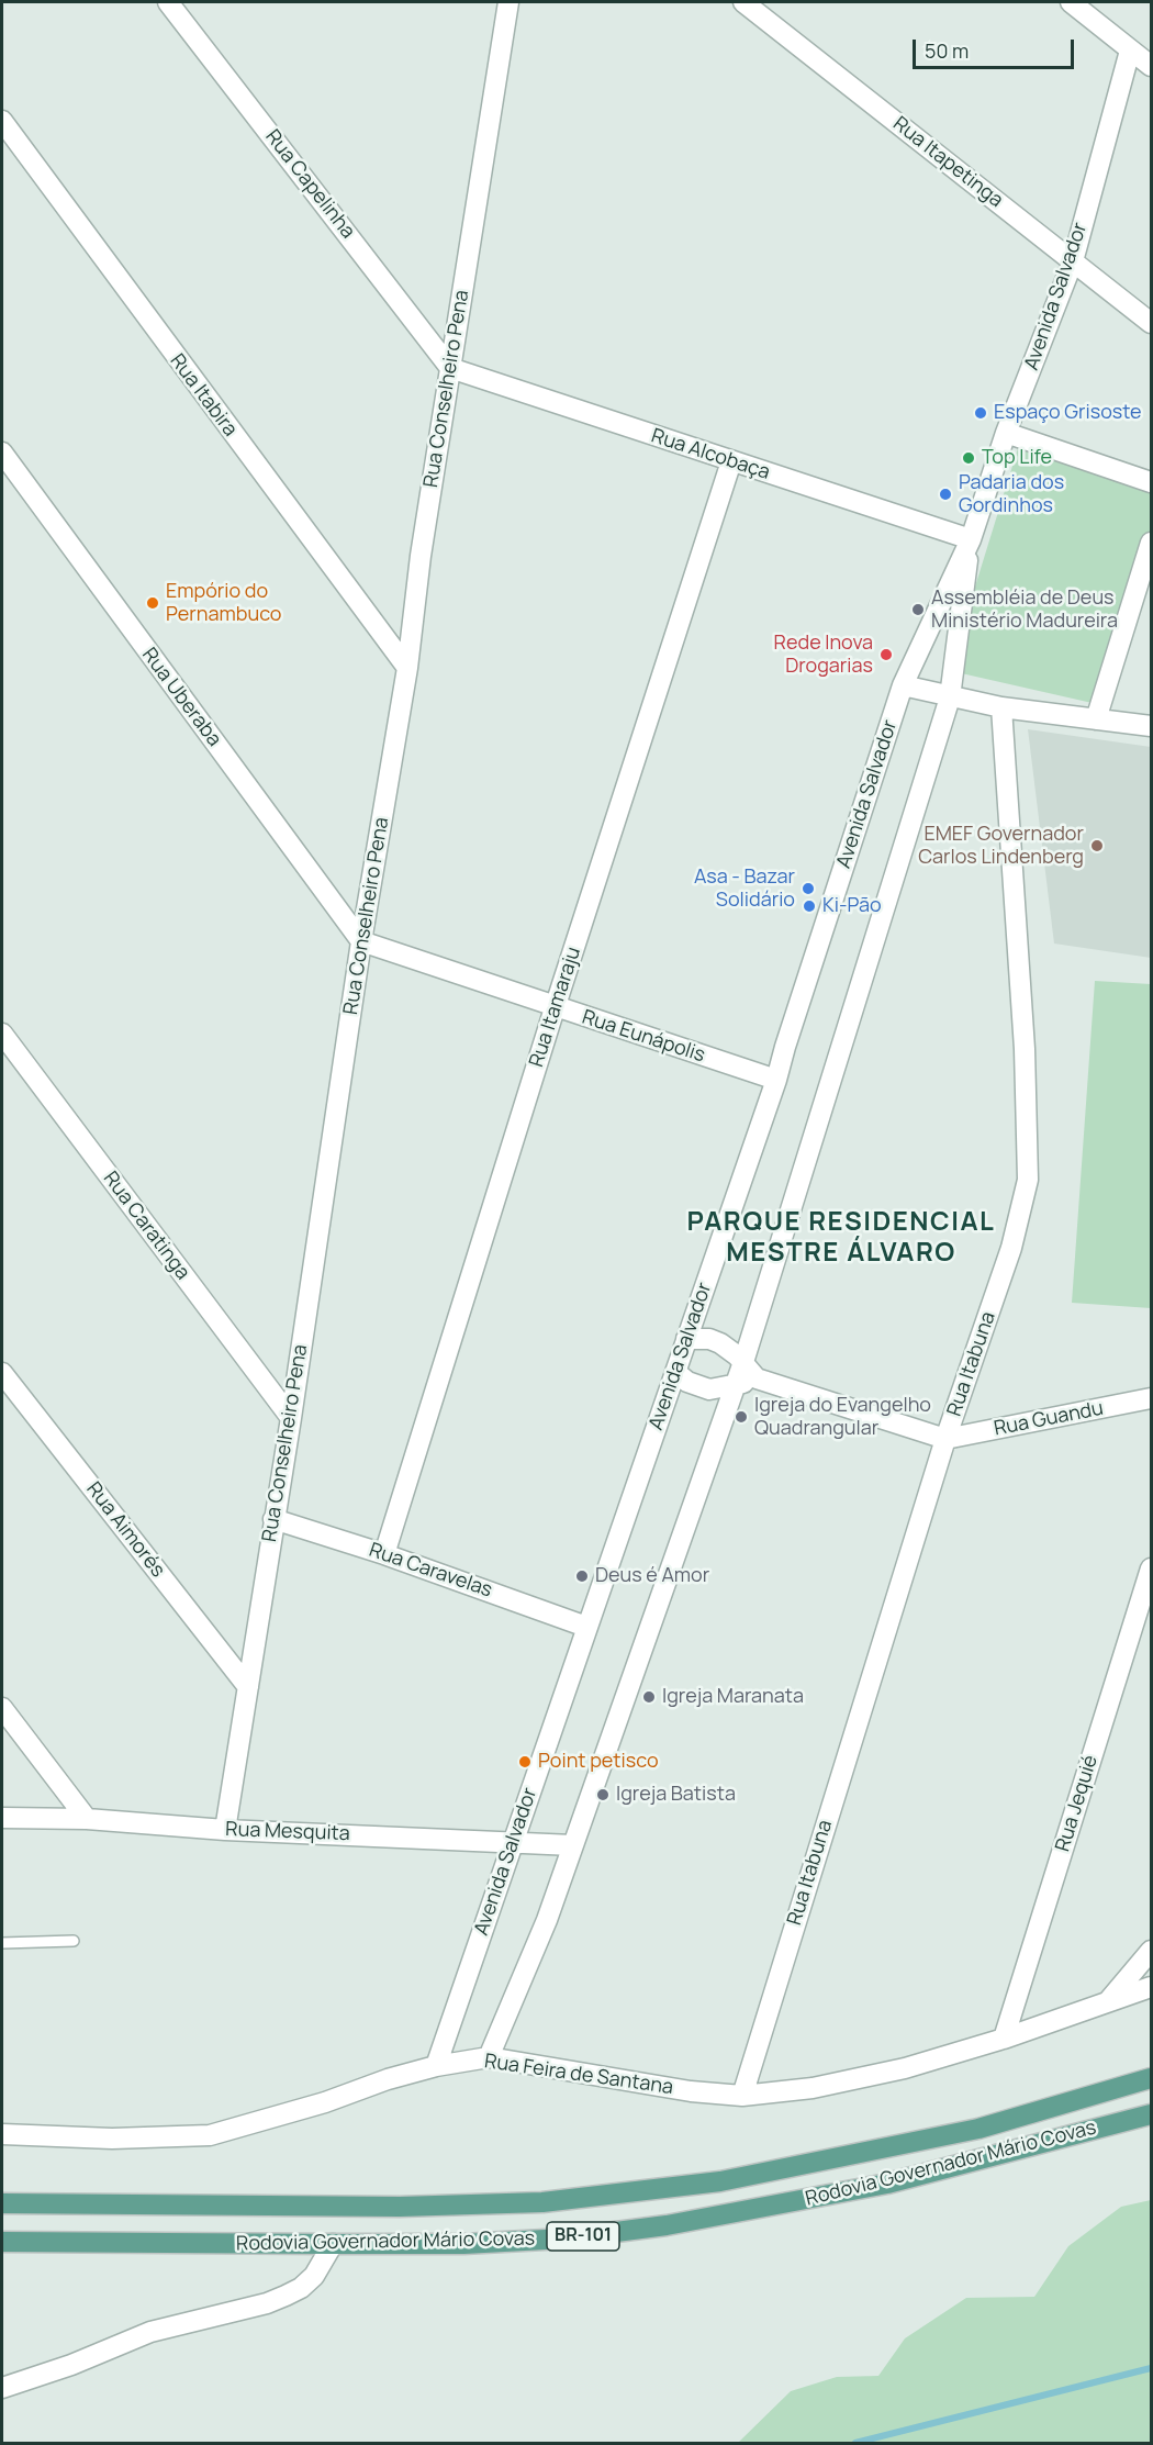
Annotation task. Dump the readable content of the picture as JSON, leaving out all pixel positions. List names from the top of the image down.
{
  "streets": {
    "main road": ["Rodovia Governador Mário Covas", "BR-101"],
    "street": [
      "Rua Itapetinga",
      "Rua Capelinha",
      "Avenida Salvador",
      "Rua Conselheiro Pena",
      "Rua Itabira",
      "Rua Alcobaça",
      "Rua Uberaba",
      "Rua Itamaraju",
      "Rua Eunápolis",
      "Rua Caratinga",
      "Rua Itabuna",
      "Rua Guandu",
      "Rua Aimorés",
      "Rua Caravelas",
      "Rua Jequié",
      "Rua Mesquita",
      "Rua Feira de Santana"
    ]
  },
  "crossings": [
    ["Rua Itapetinga", "Avenida Salvador"],
    ["Rua Capelinha", "Rua Conselheiro Pena"],
    ["Rua Capelinha", "Rua Alcobaça"],
    ["Avenida Salvador", "Rua Alcobaça"],
    ["Avenida Salvador", "Rua Eunápolis"],
    ["Avenida Salvador", "Rua Caravelas"],
    ["Avenida Salvador", "Rua Mesquita"],
    ["Avenida Salvador", "Rua Feira de Santana"],
    ["Rua Conselheiro Pena", "Rua Itabira"],
    ["Rua Conselheiro Pena", "Rua Alcobaça"],
    ["Rua Conselheiro Pena", "Rua Uberaba"],
    ["Rua Conselheiro Pena", "Rua Eunápolis"],
    ["Rua Conselheiro Pena", "Rua Caratinga"],
    ["Rua Conselheiro Pena", "Rua Aimorés"],
    ["Rua Conselheiro Pena", "Rua Caravelas"],
    ["Rua Conselheiro Pena", "Rua Mesquita"],
    ["Rua Alcobaça", "Rua Itamaraju"],
    ["Rua Uberaba", "Rua Eunápolis"],
    ["Rua Itamaraju", "Rua Eunápolis"],
    ["Rua Itamaraju", "Rua Caravelas"],
    ["Rua Itabuna", "Rua Guandu"],
    ["Rua Itabuna", "Rua Feira de Santana"],
    ["Rua Jequié", "Rua Feira de Santana"]
  ],
  "districts": ["PARQUE RESIDENCIAL MESTRE ÁLVARO"],
  "places": [
    "Espaço Grisoste",
    "Top Life",
    "Padaria dos Gordinhos",
    "Empório do Pernambuco",
    "Assembléia de Deus Ministério Madureira",
    "Rede Inova Drogarias",
    "EMEF Governador Carlos Lindenberg",
    "Asa - Bazar Solidário",
    "Ki-Pão",
    "Igreja do Evangelho Quadrangular",
    "Deus é Amor",
    "Igreja Maranata",
    "Point petisco",
    "Igreja Batista"
  ],
  "scale_bar": "50 m"
}
